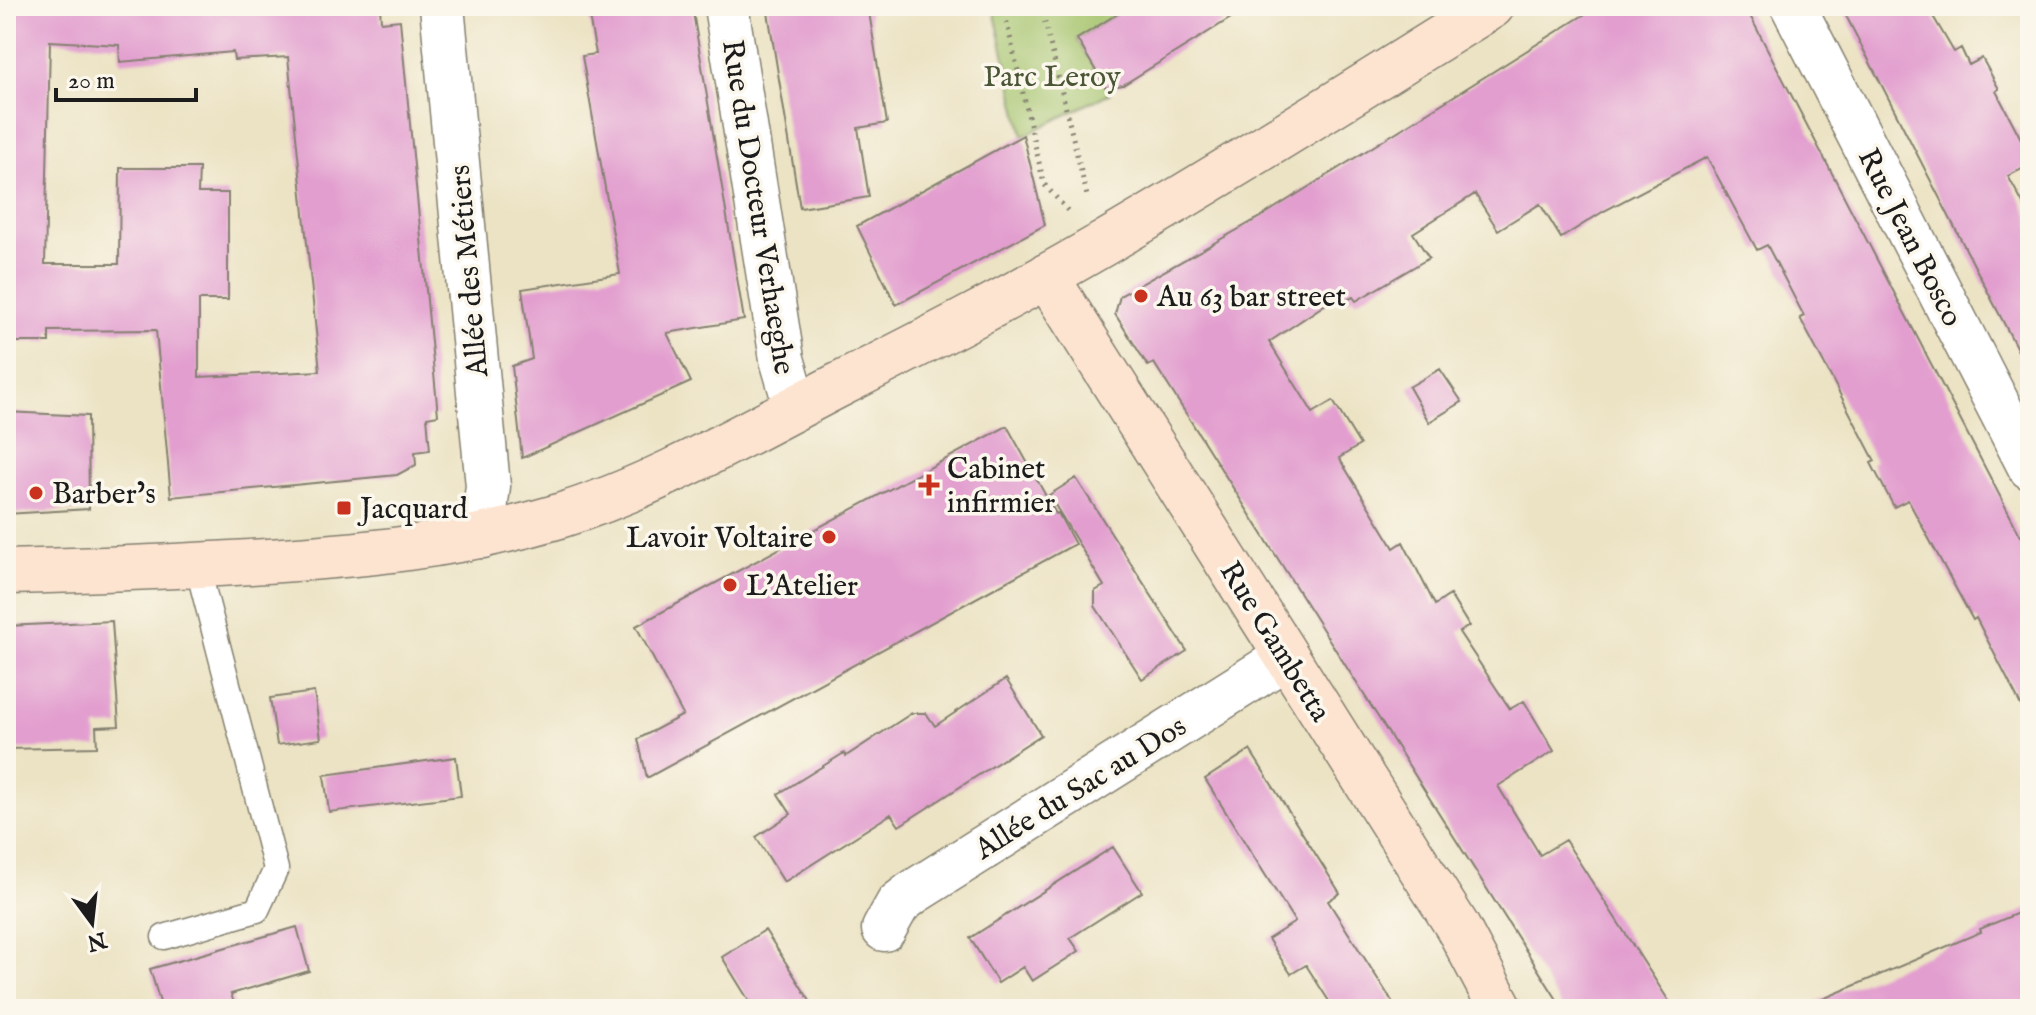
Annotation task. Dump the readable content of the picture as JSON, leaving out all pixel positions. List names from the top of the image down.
{
  "streets": {
    "street": [
      "Rue du Docteur Verhaeghe",
      "Rue Jean Bosco",
      "Allée des Métiers",
      "Rue Gambetta",
      "Allée du Sac au Dos"
    ]
  },
  "crossings": [
    ["Rue Gambetta", "Allée du Sac au Dos"]
  ],
  "parks": ["Parc Leroy"],
  "places": {
    "other": [
      "Au 63 bar street",
      "Barber’s",
      "Lavoir Voltaire",
      "L’Atelier"
    ],
    "health": ["Cabinet infirmier"],
    "transit": ["Jacquard"]
  },
  "scale_bar": "20 m",
  "north": "bottom"
}
